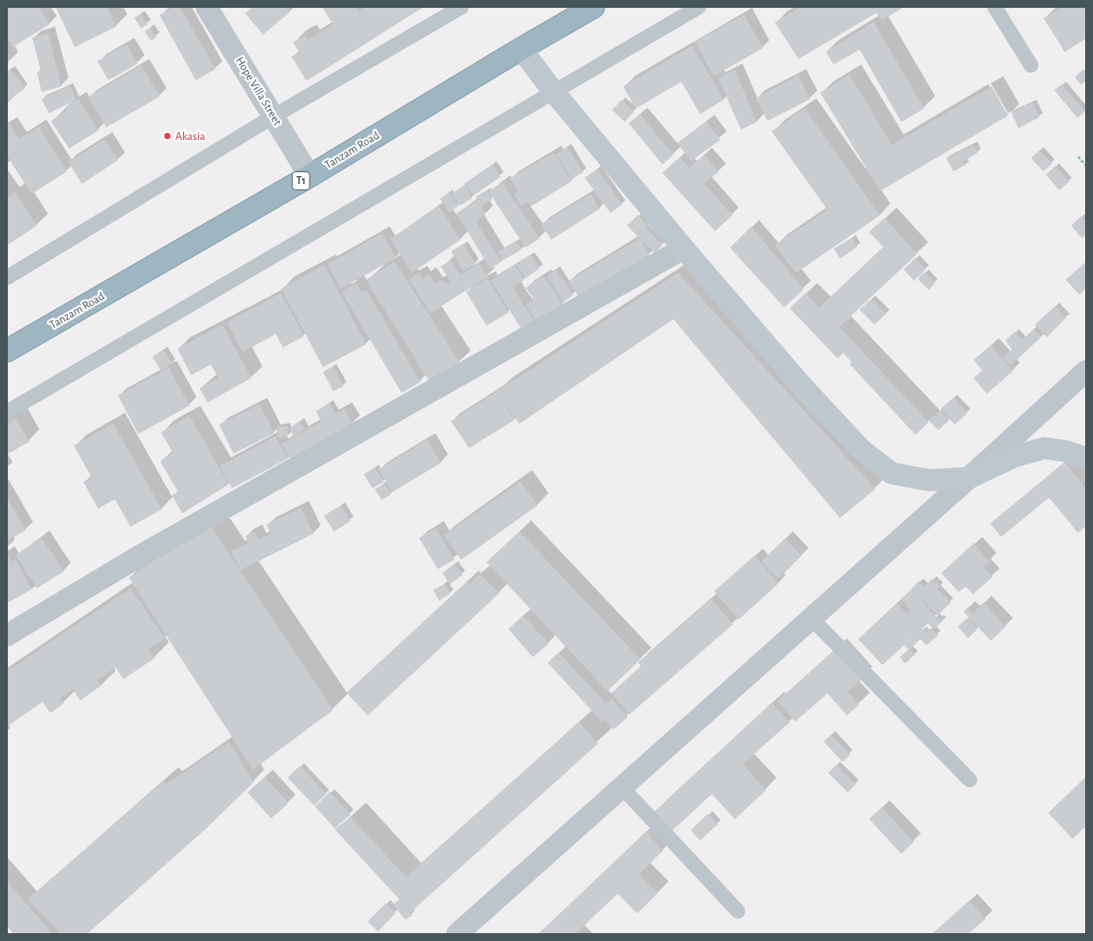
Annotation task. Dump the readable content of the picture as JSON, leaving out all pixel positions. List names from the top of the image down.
{
  "streets": {
    "highway": ["Tanzam Road", "T1"],
    "street": ["Hope Villa Street"]
  },
  "crossings": [
    ["Hope Villa Street", "Tanzam Road"]
  ],
  "places": ["Akasia"]
}
